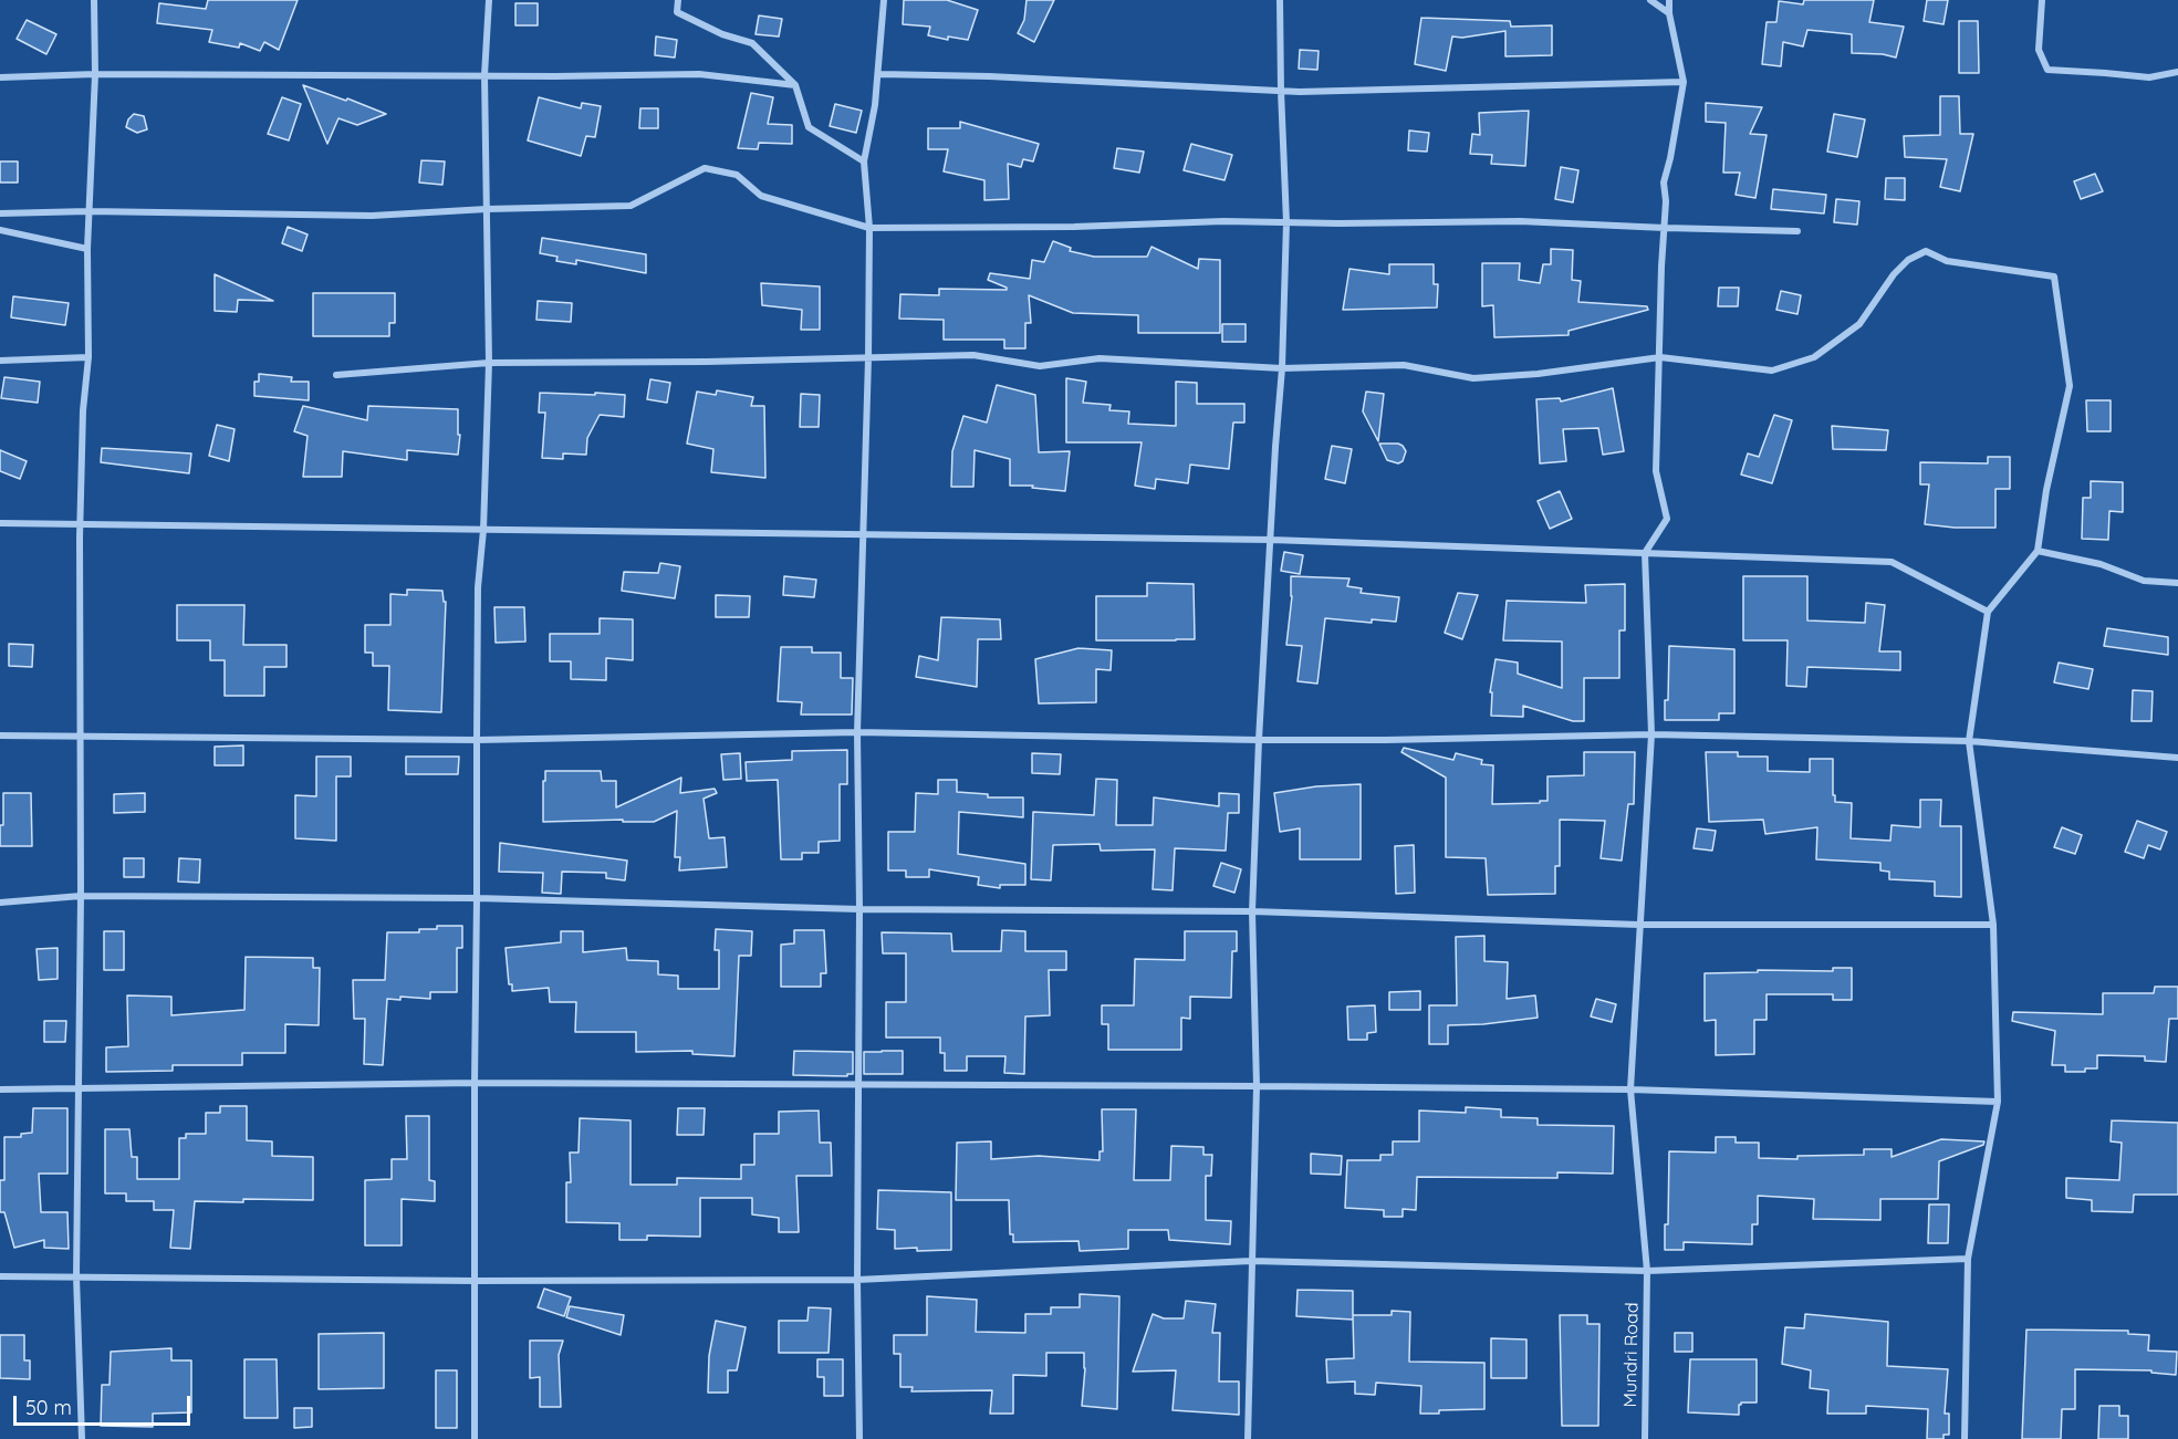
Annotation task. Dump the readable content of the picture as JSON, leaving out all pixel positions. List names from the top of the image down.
{
  "streets": {
    "street": ["Mundri Road"]
  },
  "scale_bar": "50 m"
}
